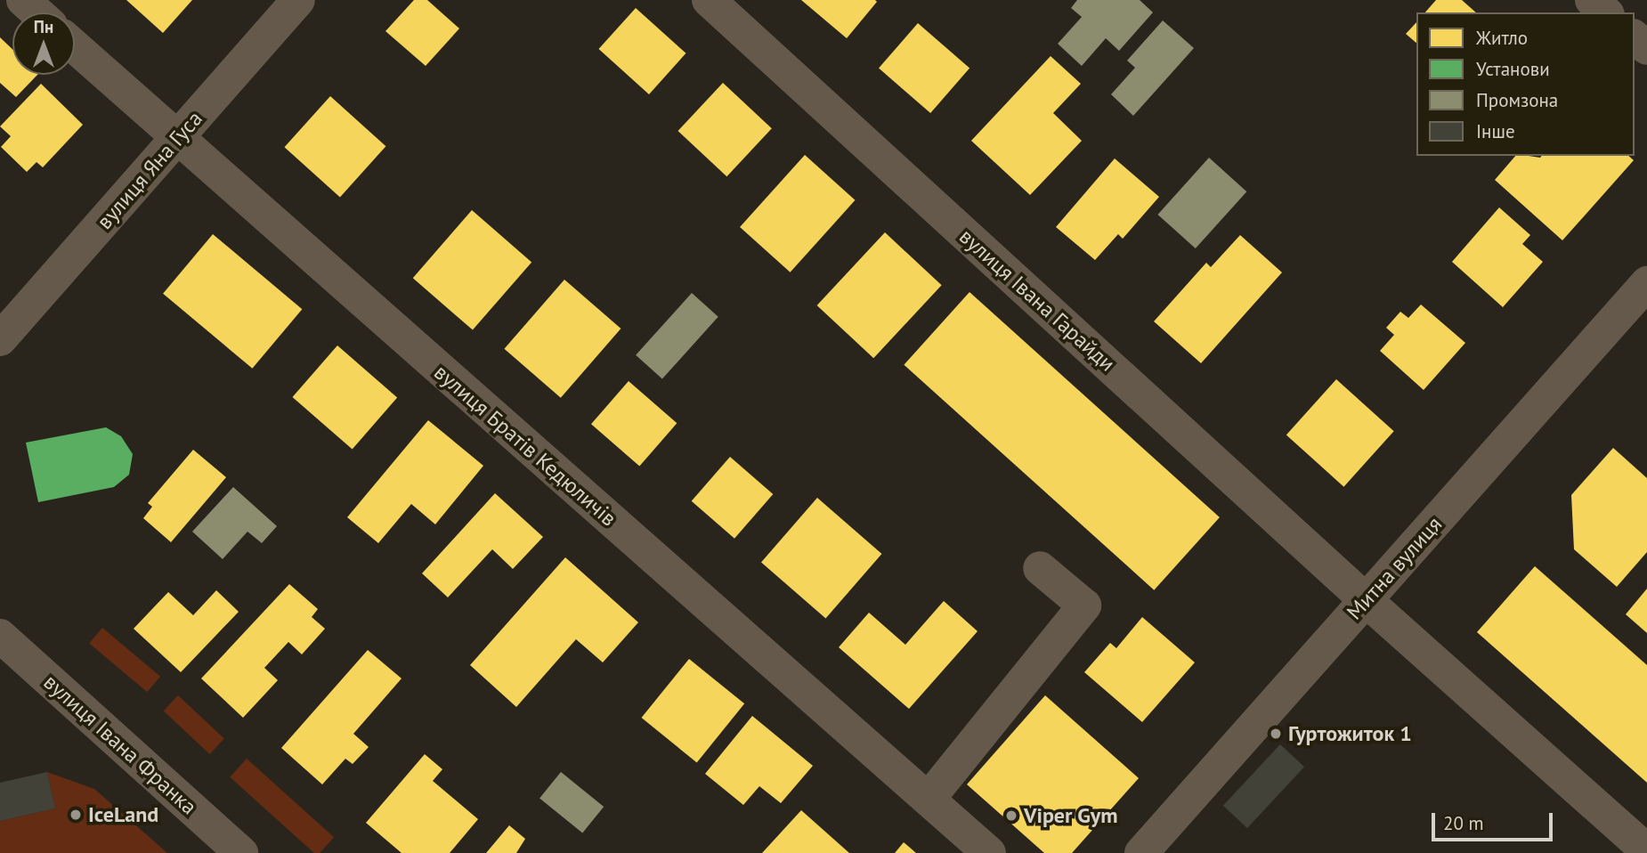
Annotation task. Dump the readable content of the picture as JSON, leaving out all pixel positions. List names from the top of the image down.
{
  "streets": {
    "street": [
      "вулиця Яна Гуса",
      "вулиця Івана Гарайди",
      "вулиця Братів Кедюличів",
      "Митна вулиця",
      "вулиця Івана Франка"
    ]
  },
  "crossings": [
    ["вулиця Яна Гуса", "вулиця Братів Кедюличів"],
    ["вулиця Івана Гарайди", "Митна вулиця"]
  ],
  "places": ["Гуртожиток 1", "IceLand", "Viper Gym"],
  "legend": [
    "Житло",
    "Установи",
    "Промзона",
    "Інше"
  ],
  "scale_bar": "20 m",
  "north": "top"
}
